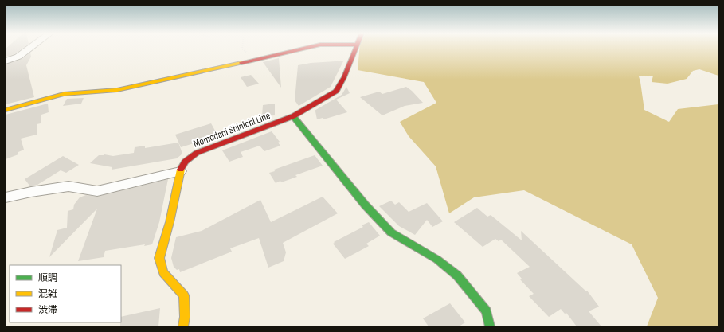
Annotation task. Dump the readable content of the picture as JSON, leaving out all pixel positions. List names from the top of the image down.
{
  "streets": {
    "street": ["Momodani Shinichi Line"]
  },
  "legend": ["順調", "混雑", "渋滞"]
}
